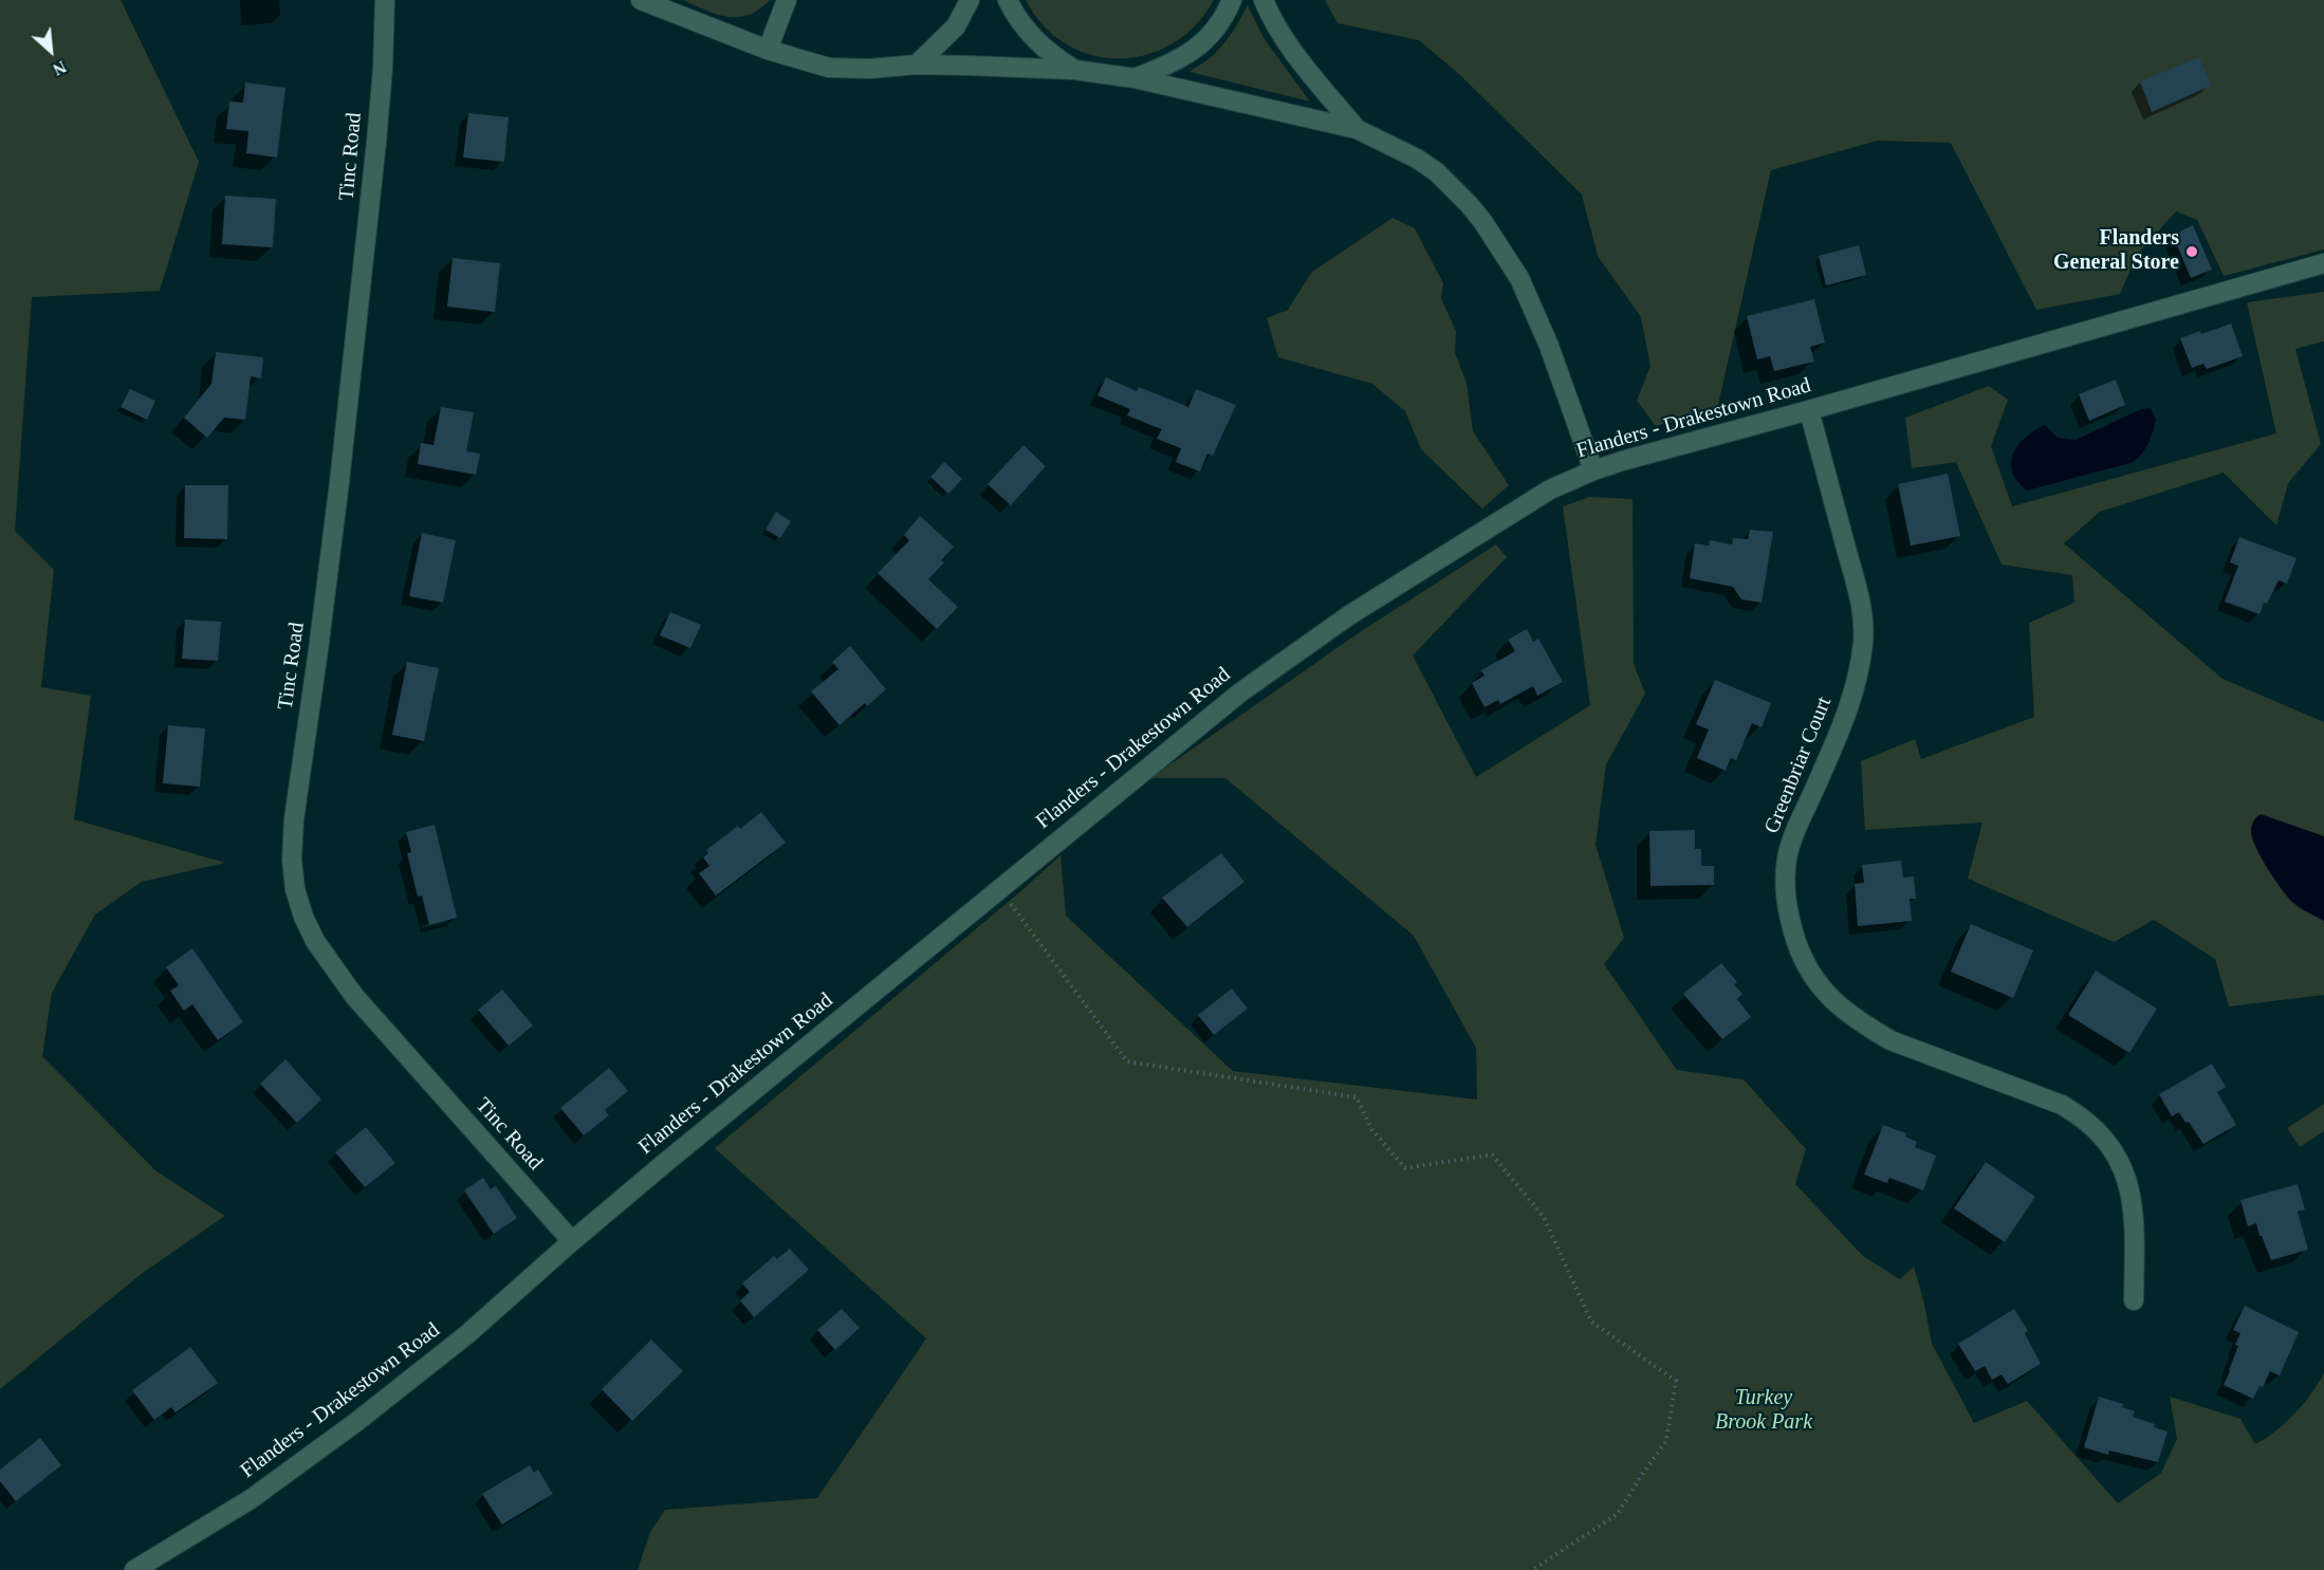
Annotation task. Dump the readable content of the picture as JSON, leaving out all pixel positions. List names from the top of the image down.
{
  "streets": {
    "street": ["Tinc Road", "Flanders - Drakestown Road", "Greenbriar Court"]
  },
  "crossings": [
    ["Tinc Road", "Flanders - Drakestown Road"],
    ["Flanders - Drakestown Road", "Greenbriar Court"]
  ],
  "parks": ["Turkey Brook Park"],
  "places": ["Flanders General Store"],
  "north": "bottom right"
}
